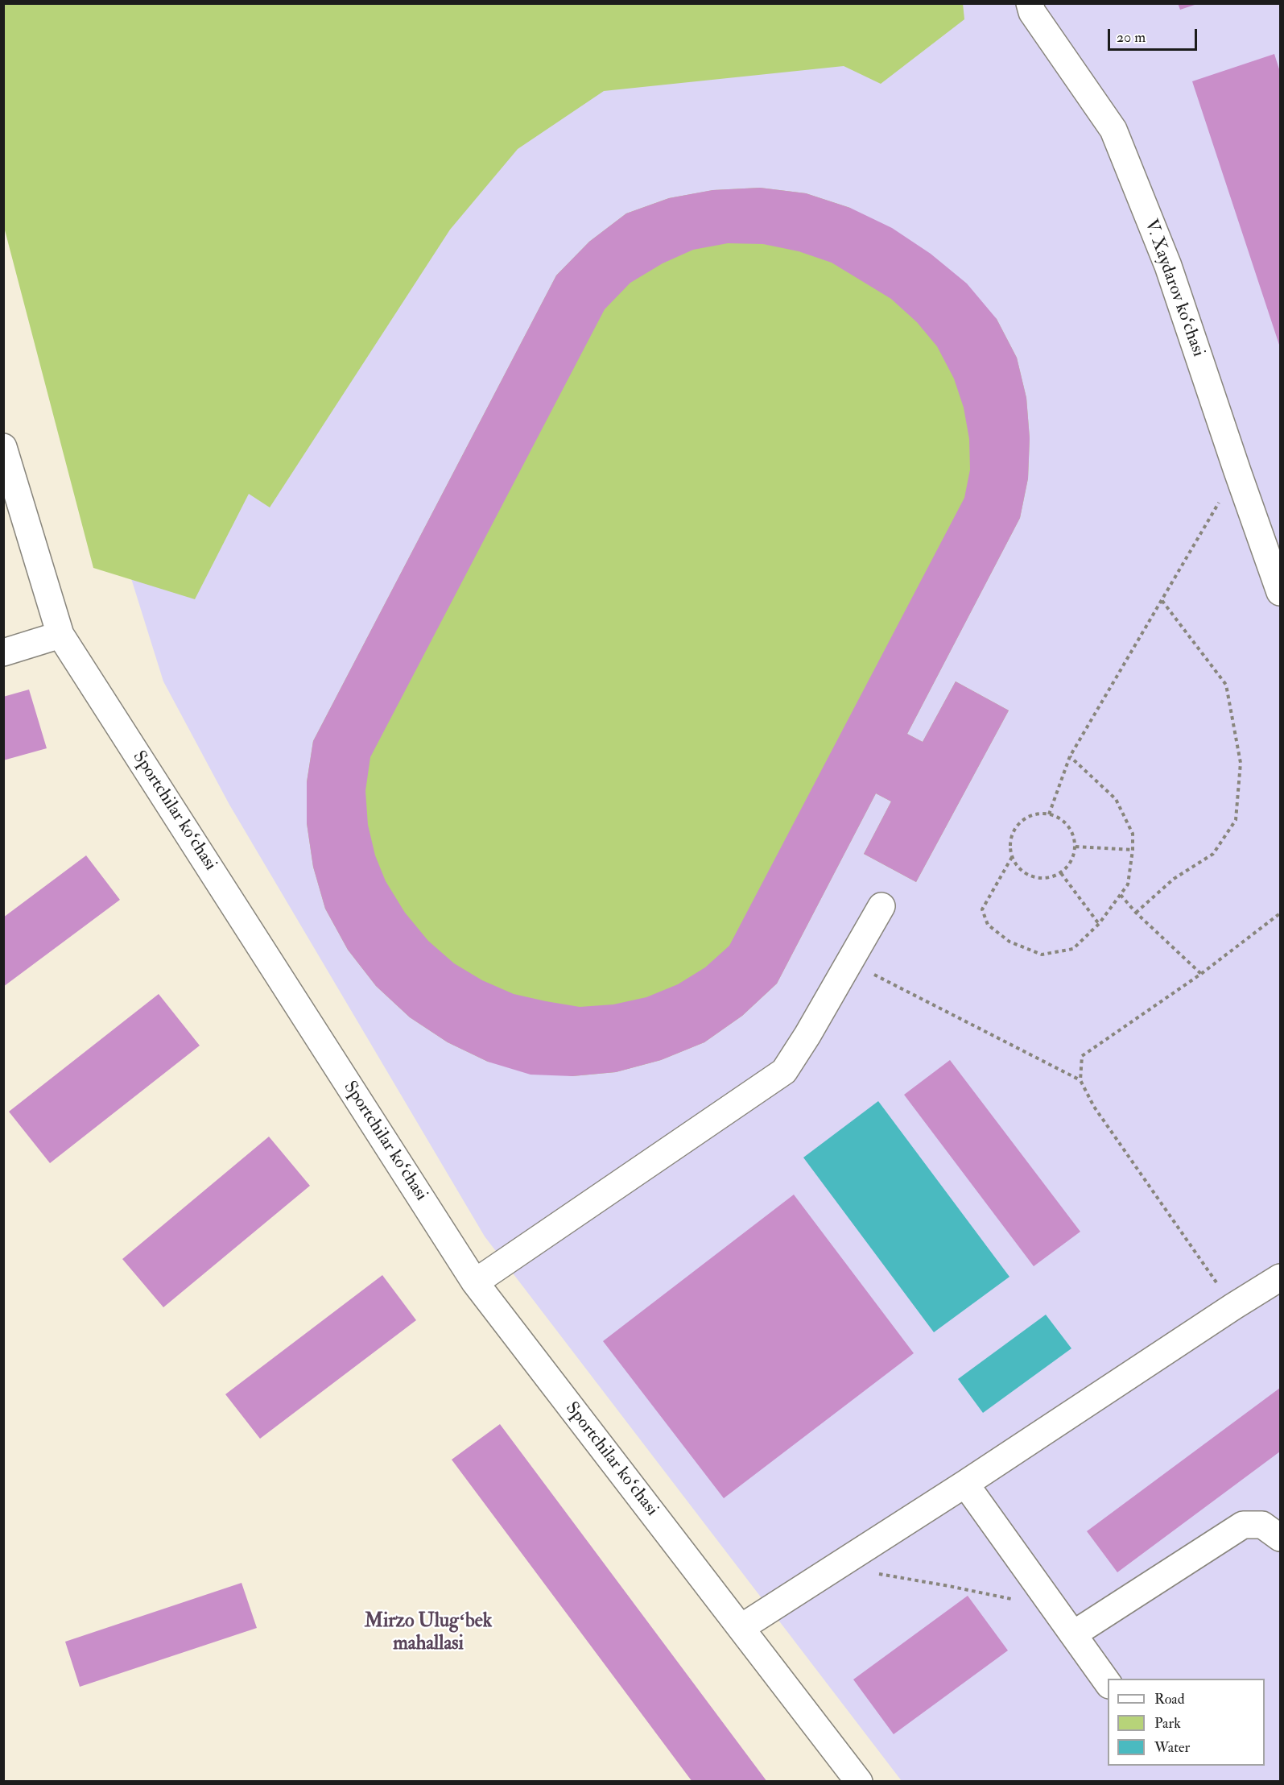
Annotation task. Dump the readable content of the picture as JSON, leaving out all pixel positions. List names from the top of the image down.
{
  "streets": {
    "street": ["V. Xaydarov ko‘chasi", "Sportchilar ko‘chasi"]
  },
  "districts": ["Mirzo Ulugʻbek mahallasi"],
  "legend": ["Road", "Park", "Water"],
  "scale_bar": "20 m"
}
